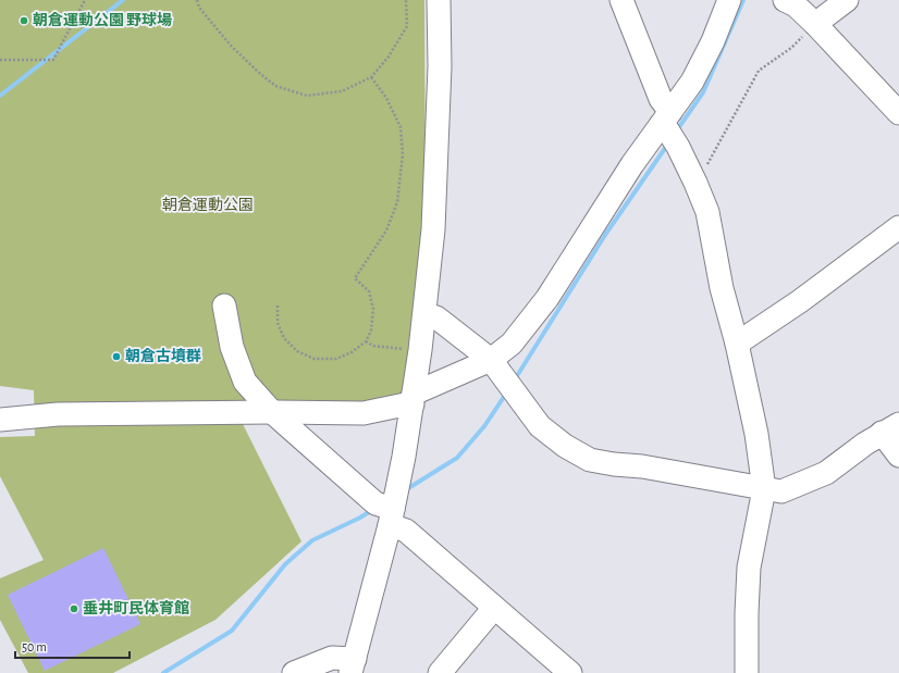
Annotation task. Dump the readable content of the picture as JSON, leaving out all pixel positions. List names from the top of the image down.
{
  "parks": ["朝倉運動公園"],
  "places": ["朝倉運動公園 野球場", "朝倉古墳群", "垂井町民体育館"],
  "scale_bar": "50 m"
}
